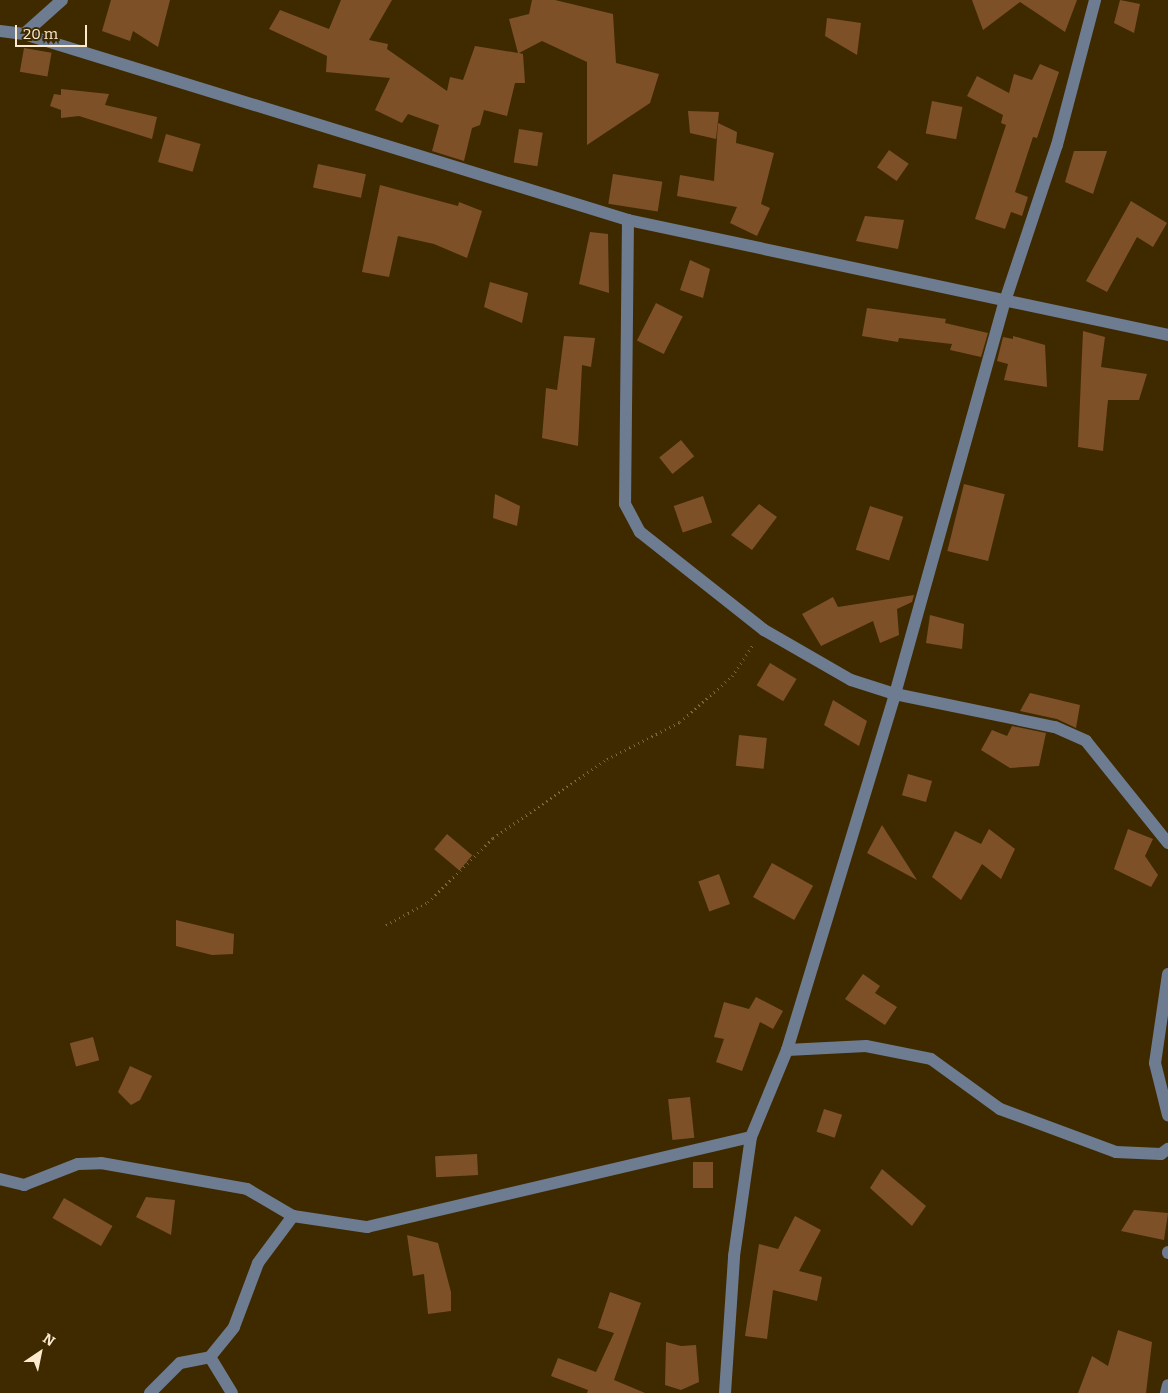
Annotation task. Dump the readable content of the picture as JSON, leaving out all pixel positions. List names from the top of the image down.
{
  "scale_bar": "20 m",
  "north": "top right"
}
